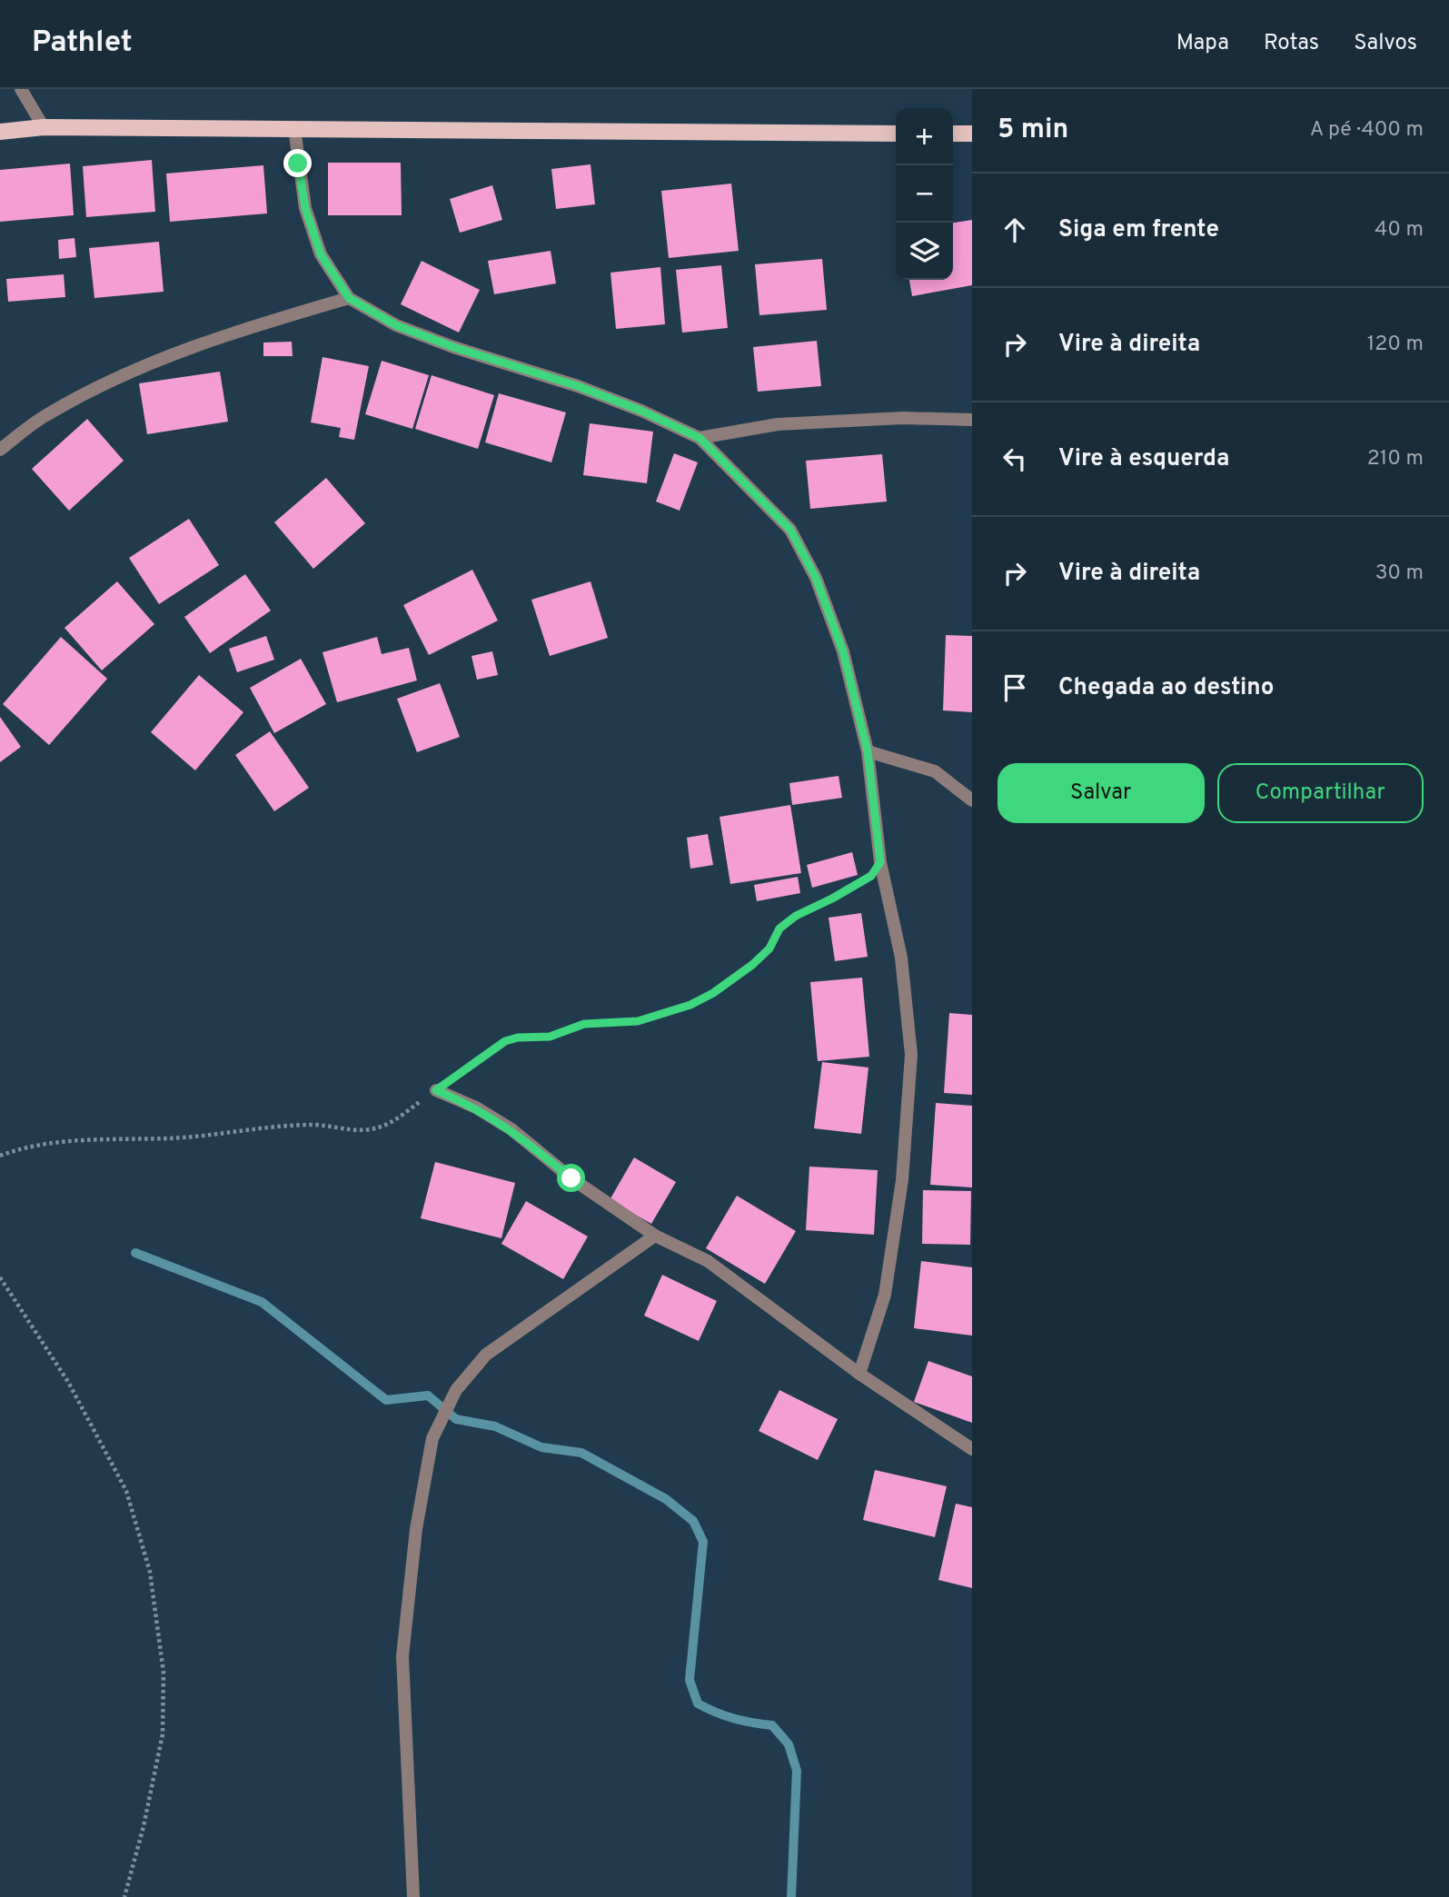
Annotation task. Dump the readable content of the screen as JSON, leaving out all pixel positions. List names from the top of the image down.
{
  "page": {
    "header": "Pathlet",
    "nav": ["Mapa", "Rotas", "Salvos"],
    "heading": ["5 min", "A pé · 400 m"],
    "map_buttons": ["+", "−"],
    "list": [
      ["Siga em frente", "40 m"],
      ["Vire à direita", "120 m"],
      ["Vire à esquerda", "210 m"],
      ["Vire à direita", "30 m"],
      "Chegada ao destino"
    ],
    "buttons": ["Salvar", "Compartilhar"]
  }
}
